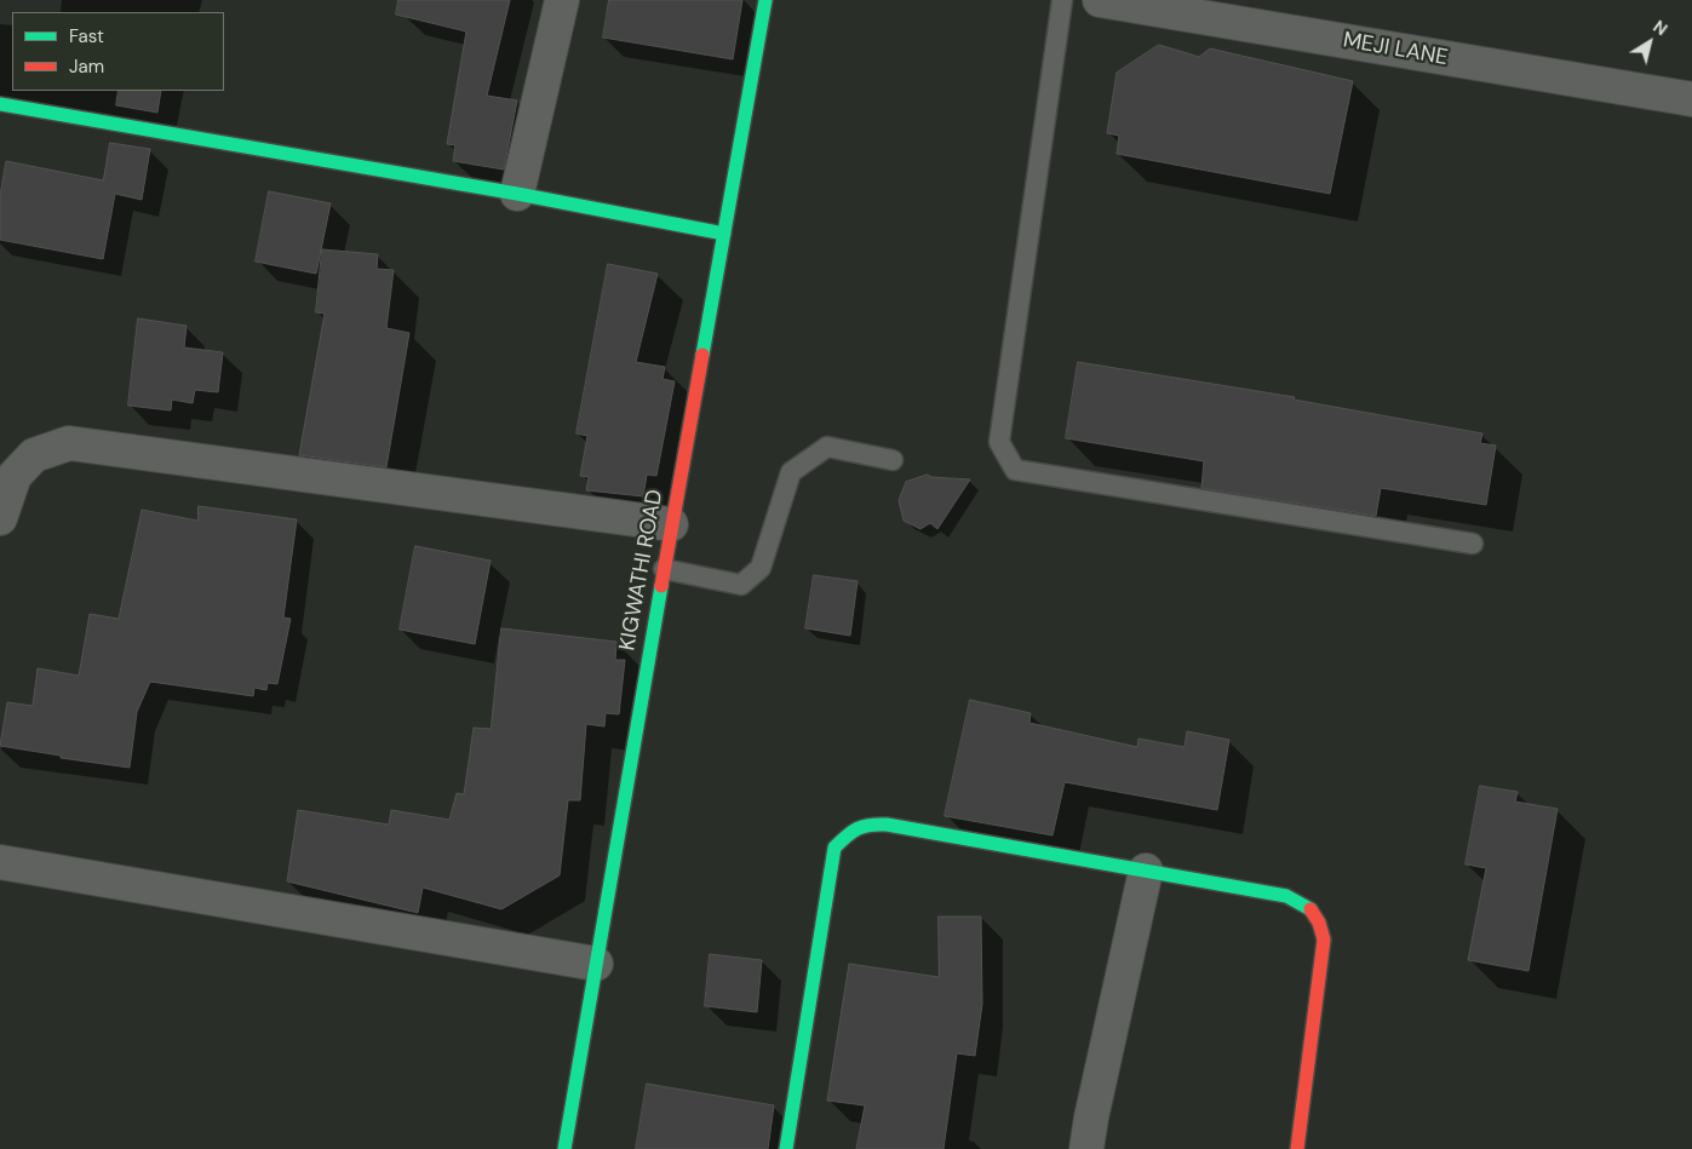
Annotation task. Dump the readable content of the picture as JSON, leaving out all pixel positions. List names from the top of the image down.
{
  "streets": {
    "street": ["MEJI LANE", "KIGWATHI ROAD"]
  },
  "legend": ["Fast", "Jam"],
  "north": "top right"
}
